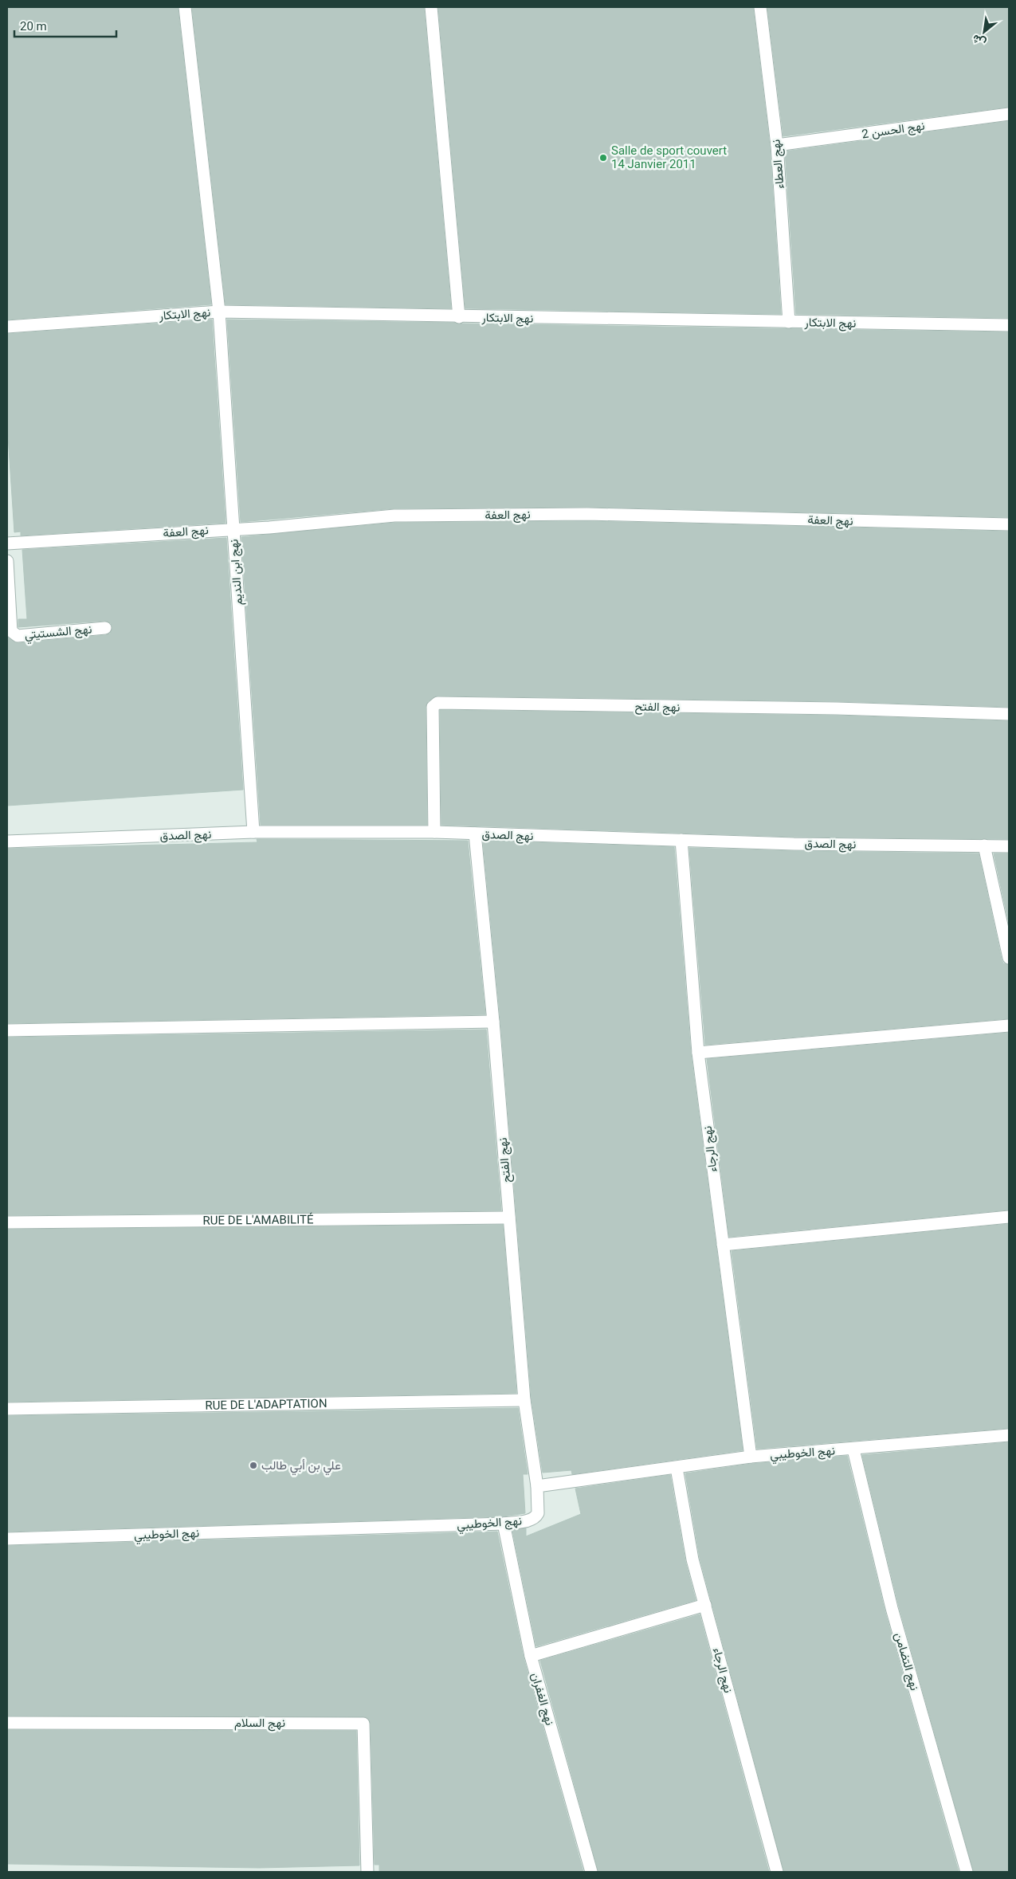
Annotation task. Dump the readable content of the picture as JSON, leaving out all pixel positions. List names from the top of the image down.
{
  "streets": {
    "street": [
      "نهج الحسن 2",
      "نهج العطاء",
      "نهج الابتكار",
      "نهج العفة",
      "نهج ابن النديم",
      "نهج الشستيتي",
      "نهج الفتح",
      "نهج الصدق",
      "نهج الرجاء",
      "RUE DE L'AMABILITÉ",
      "RUE DE L'ADAPTATION",
      "نهج الخوطيبي",
      "نهج التضامن",
      "نهج الغفران",
      "نهج السلام"
    ]
  },
  "crossings": [
    ["نهج الحسن 2", "نهج العطاء"],
    ["نهج العطاء", "نهج الابتكار"],
    ["نهج الابتكار", "نهج ابن النديم"],
    ["نهج العفة", "نهج ابن النديم"],
    ["نهج ابن النديم", "نهج الصدق"],
    ["نهج الفتح", "نهج الصدق"],
    ["نهج الفتح", "RUE DE L'AMABILITÉ"],
    ["نهج الفتح", "RUE DE L'ADAPTATION"],
    ["نهج الفتح", "نهج الخوطيبي"],
    ["نهج الصدق", "نهج الرجاء"],
    ["نهج الرجاء", "نهج الخوطيبي"],
    ["نهج الخوطيبي", "نهج التضامن"],
    ["نهج الخوطيبي", "نهج الغفران"]
  ],
  "places": ["Salle de sport couvert 14 Janvier 2011", "علي بن أبي طالب"],
  "scale_bar": "20 m",
  "north": "bottom left"
}
